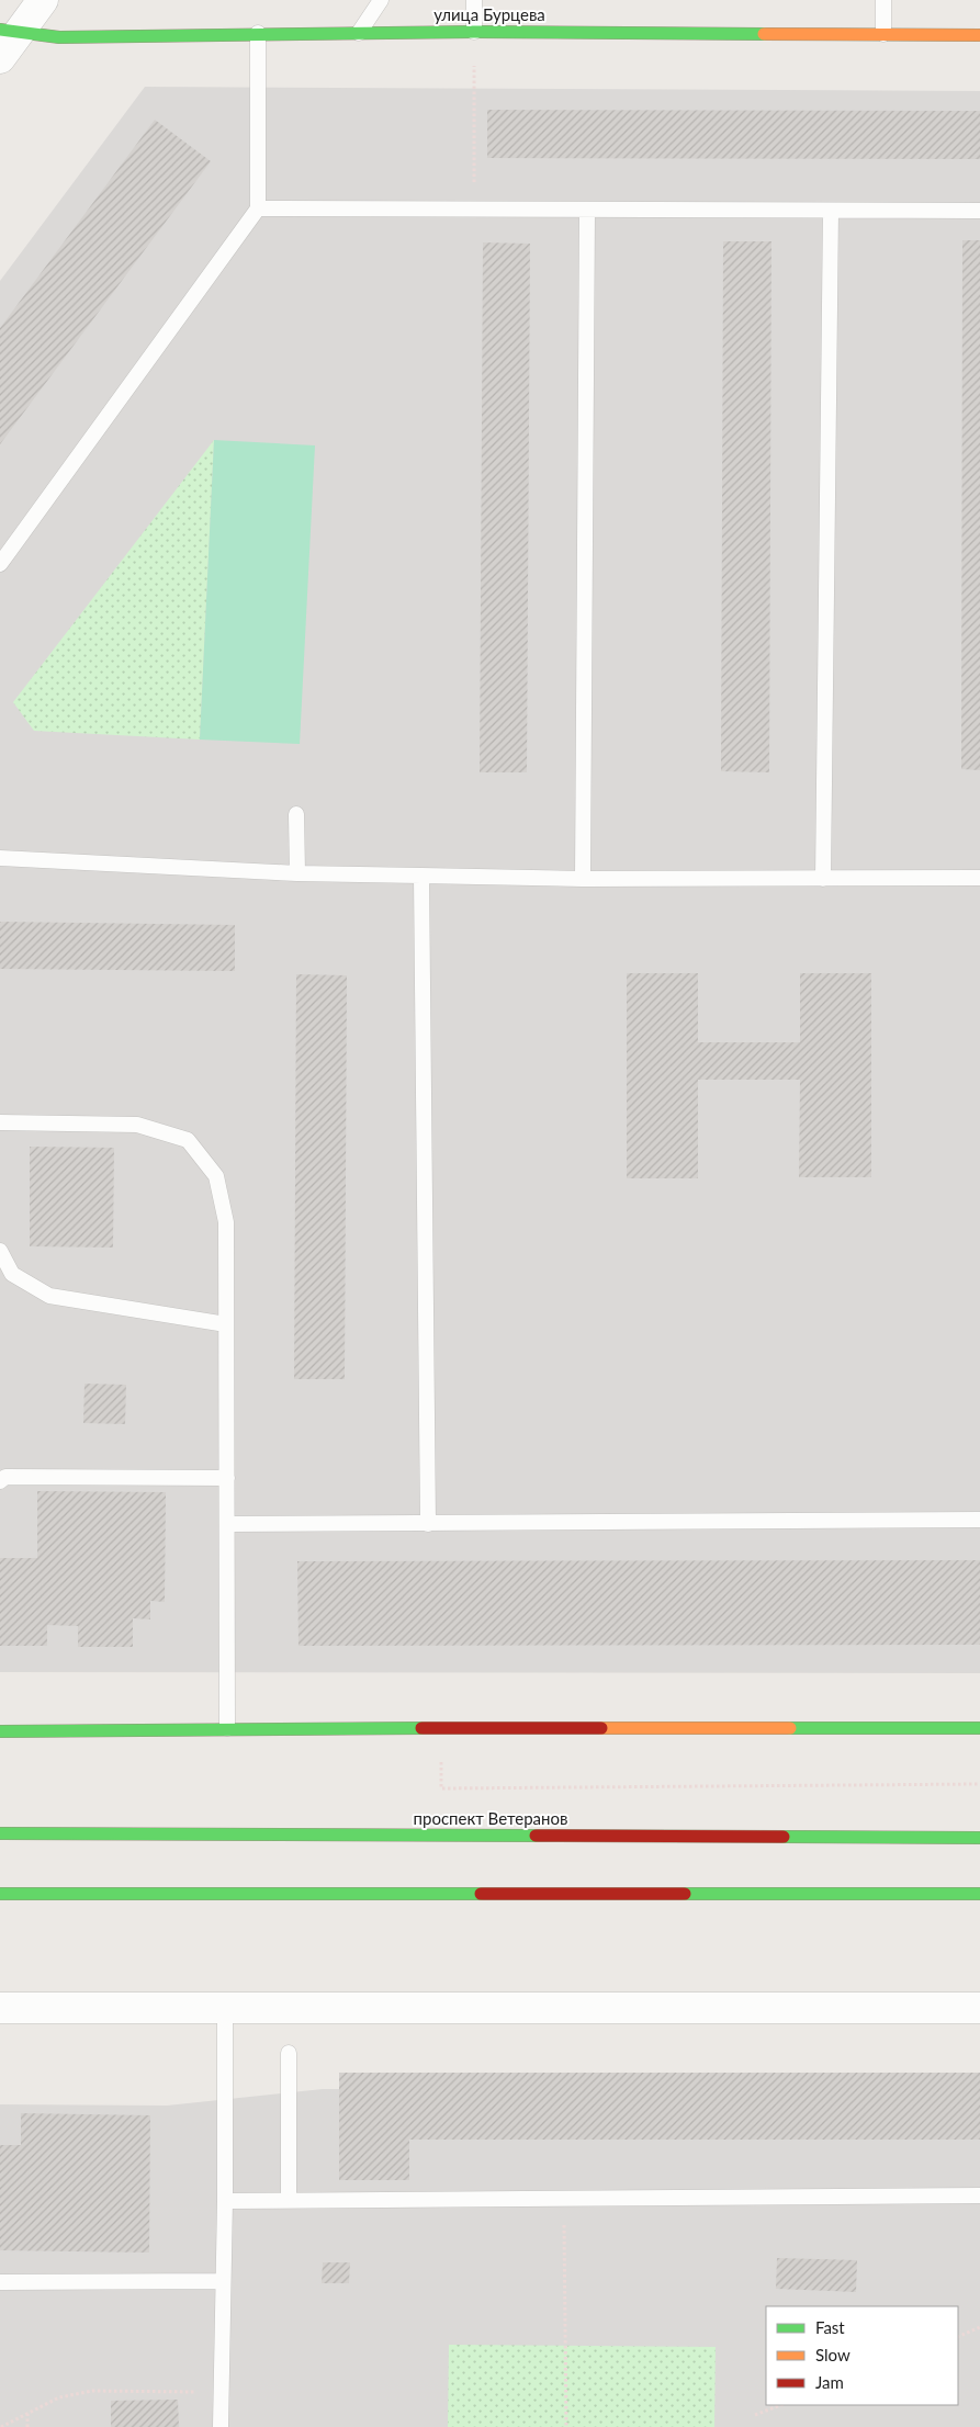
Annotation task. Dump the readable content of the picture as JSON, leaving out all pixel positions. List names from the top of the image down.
{
  "streets": {
    "street": ["улица Бурцева", "проспект Ветеранов"]
  },
  "legend": ["Fast", "Slow", "Jam"]
}
